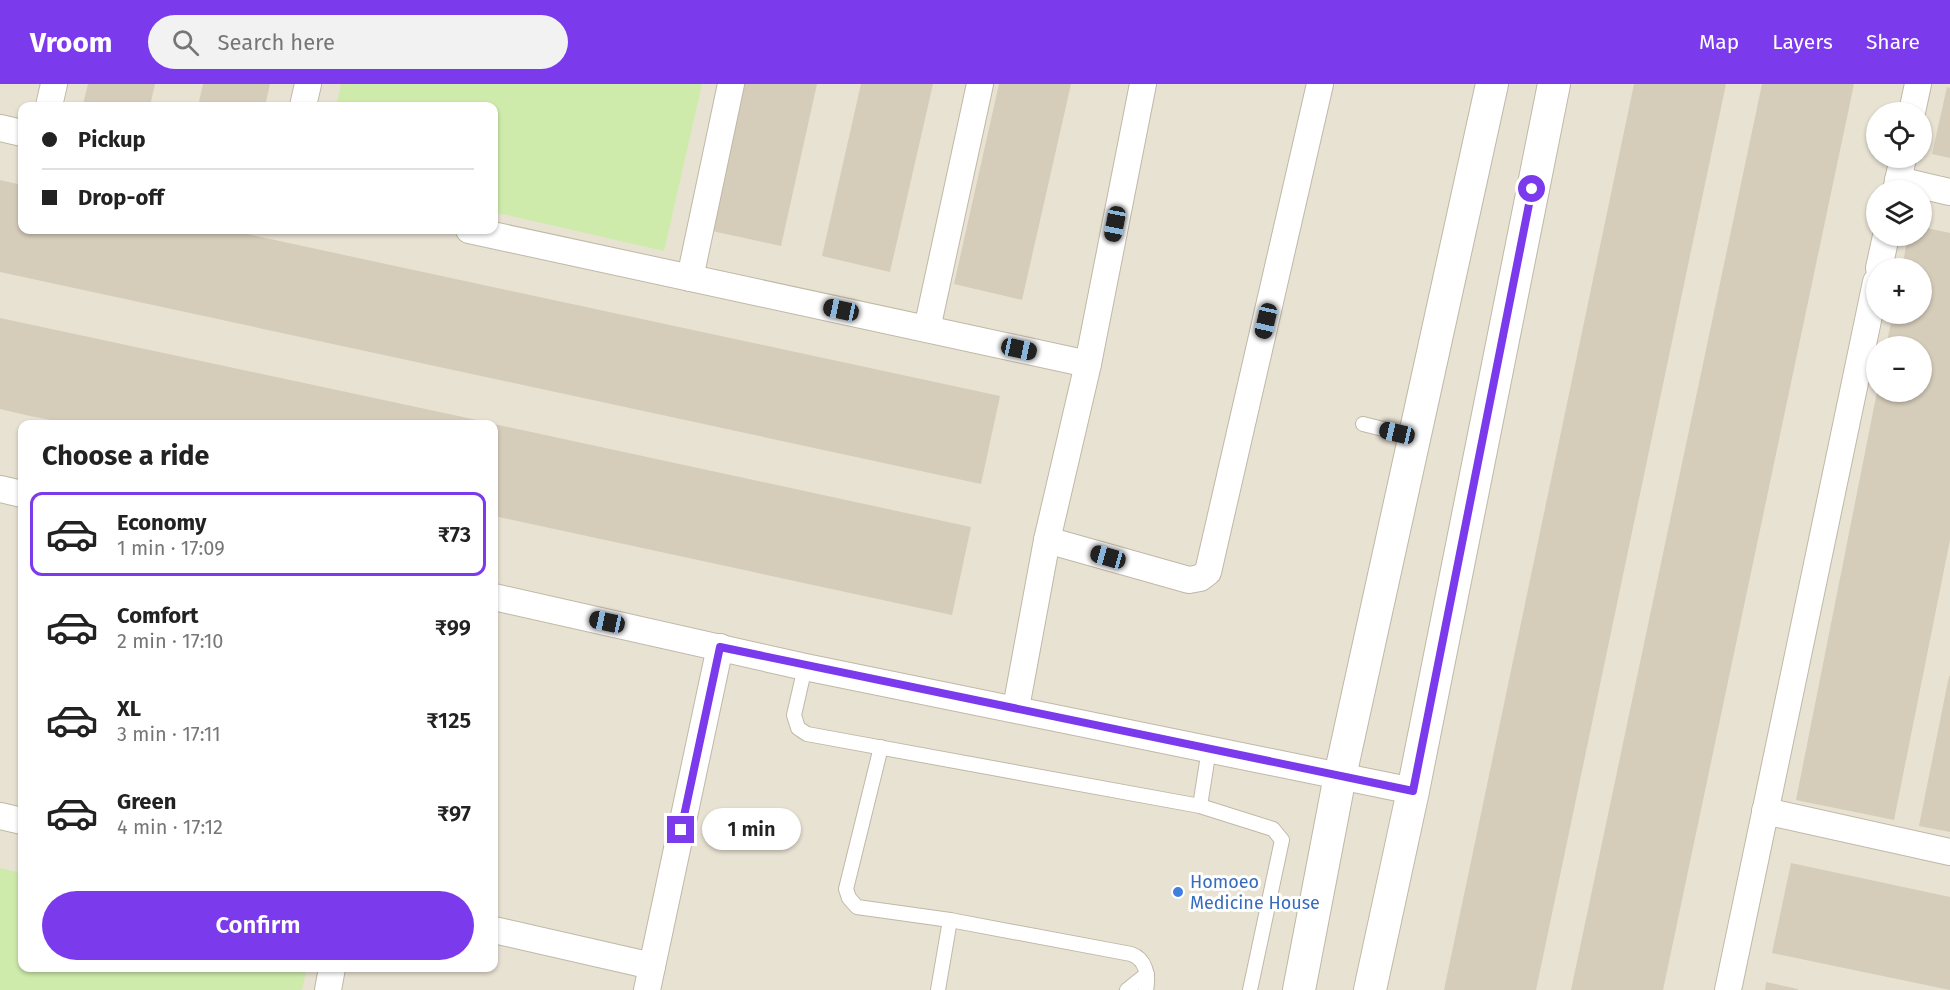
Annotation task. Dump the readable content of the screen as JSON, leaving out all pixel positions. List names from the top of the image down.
{
  "places": ["Homoeo Medicine House"],
  "page": {
    "header": "Vroom",
    "search": "Search here",
    "nav": ["Map", "Layers", "Share"],
    "map_buttons": ["+", "−"],
    "banner": ["Pickup", "Drop-off"],
    "heading": "Choose a ride",
    "list": [
      {
        "name": "Economy",
        "note": "1 min · 17:09",
        "value": "₹73"
      },
      {
        "name": "Comfort",
        "note": "2 min · 17:10",
        "value": "₹99"
      },
      {
        "name": "XL",
        "note": "3 min · 17:11",
        "value": "₹125"
      },
      {
        "name": "Green",
        "note": "4 min · 17:12",
        "value": "₹97"
      }
    ],
    "bubble": "1 min",
    "buttons": "Confirm"
  }
}
